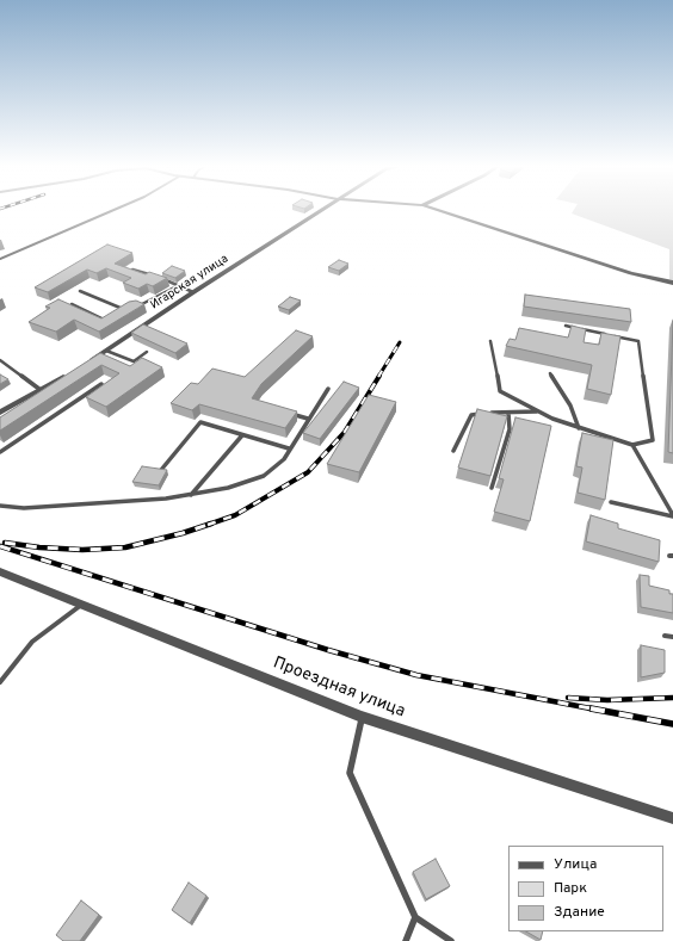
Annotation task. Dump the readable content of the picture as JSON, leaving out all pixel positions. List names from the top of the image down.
{
  "streets": {
    "street": ["Игарская улица", "Проездная улица"]
  },
  "legend": ["Улица", "Парк", "Здание"]
}
